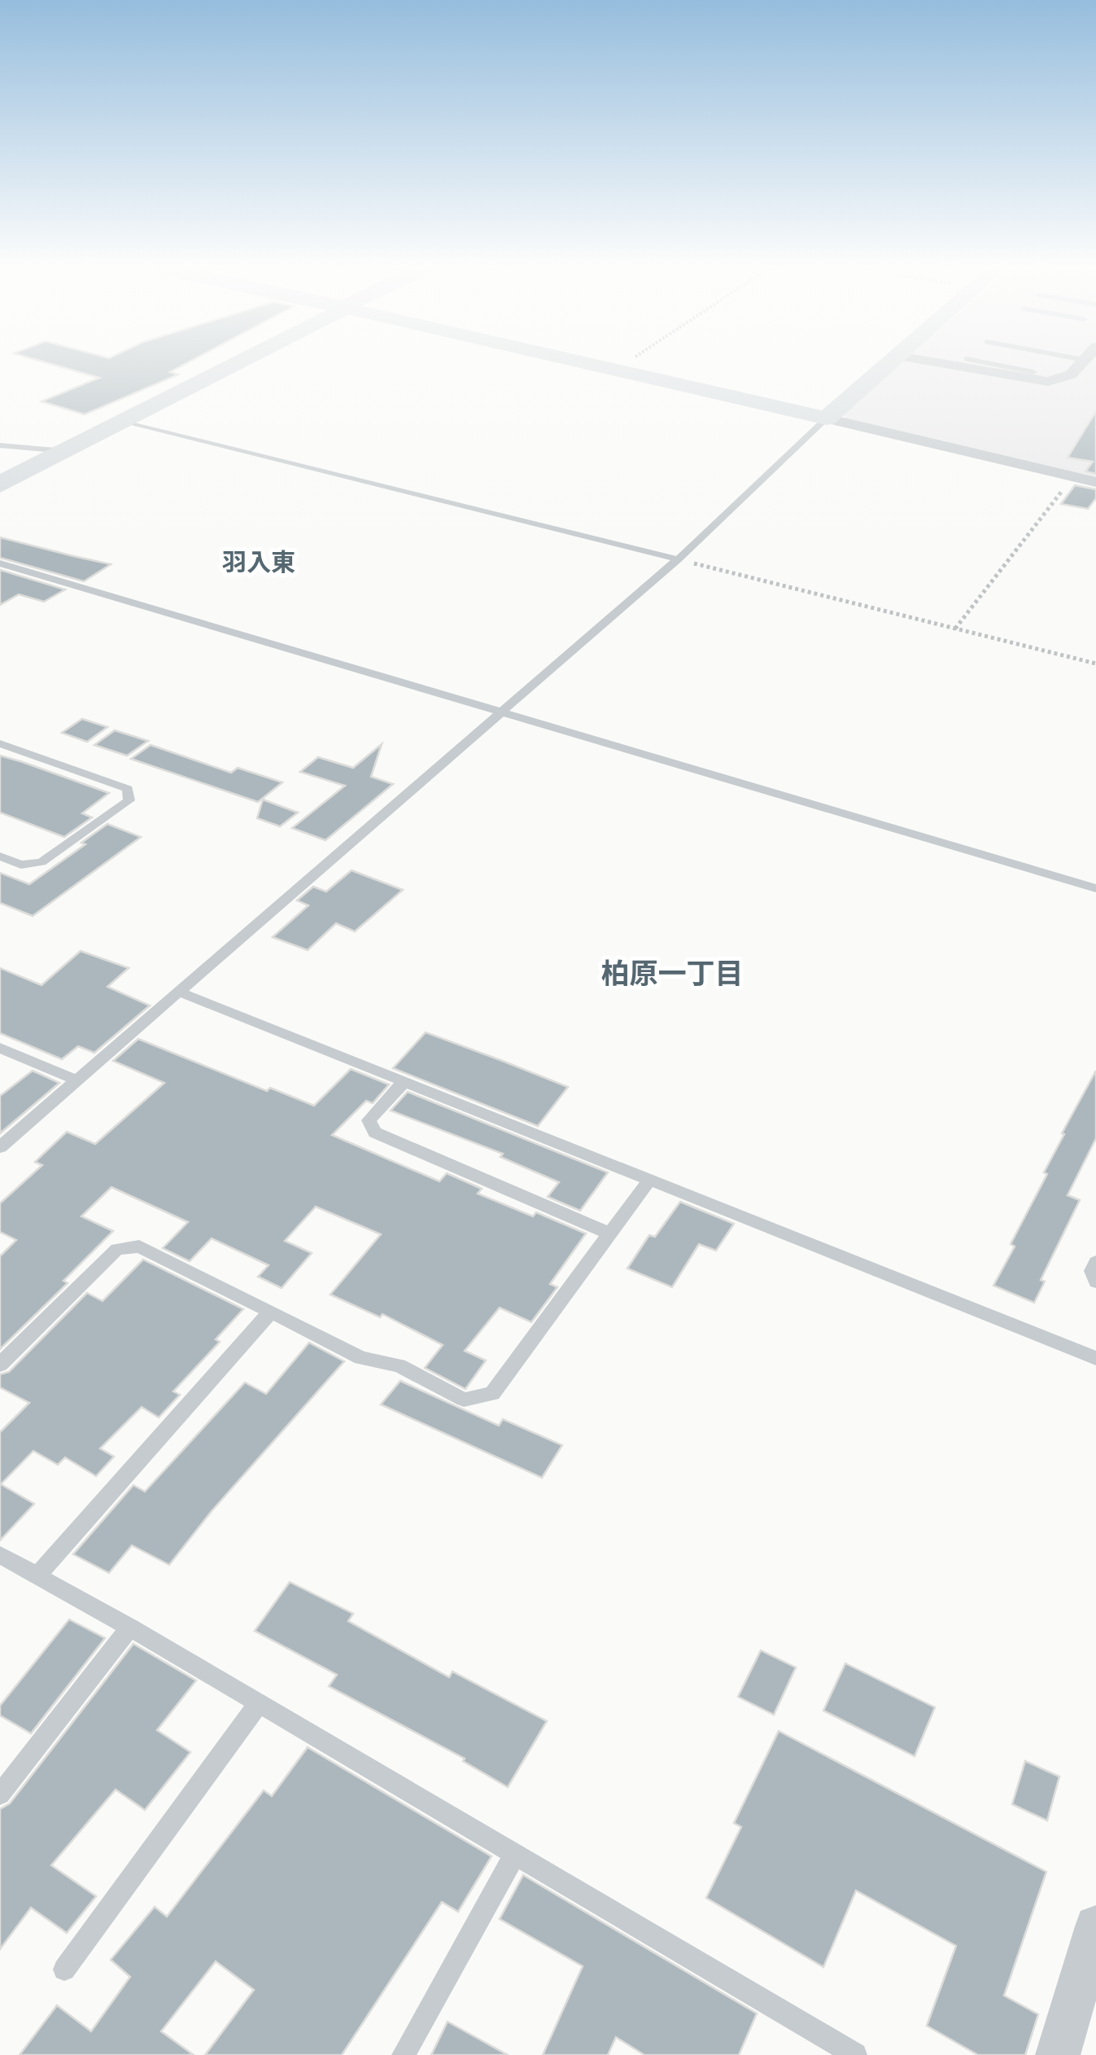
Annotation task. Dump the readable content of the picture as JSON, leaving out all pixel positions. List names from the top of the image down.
{
  "districts": ["羽入東", "柏原一丁目"]
}
